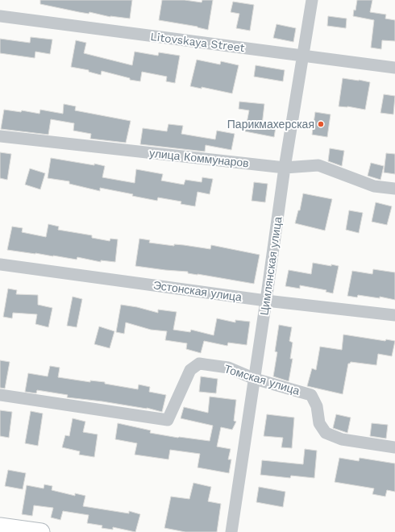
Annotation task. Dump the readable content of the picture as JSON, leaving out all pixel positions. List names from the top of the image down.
{
  "streets": {
    "street": [
      "Litovskaya Street",
      "улица Коммунаров",
      "Цимлянская улица",
      "Эстонская улица",
      "Томская улица"
    ]
  },
  "crossings": [
    ["Litovskaya Street", "Цимлянская улица"],
    ["улица Коммунаров", "Цимлянская улица"],
    ["Цимлянская улица", "Эстонская улица"],
    ["Цимлянская улица", "Томская улица"]
  ],
  "places": ["Парикмахерская"]
}
